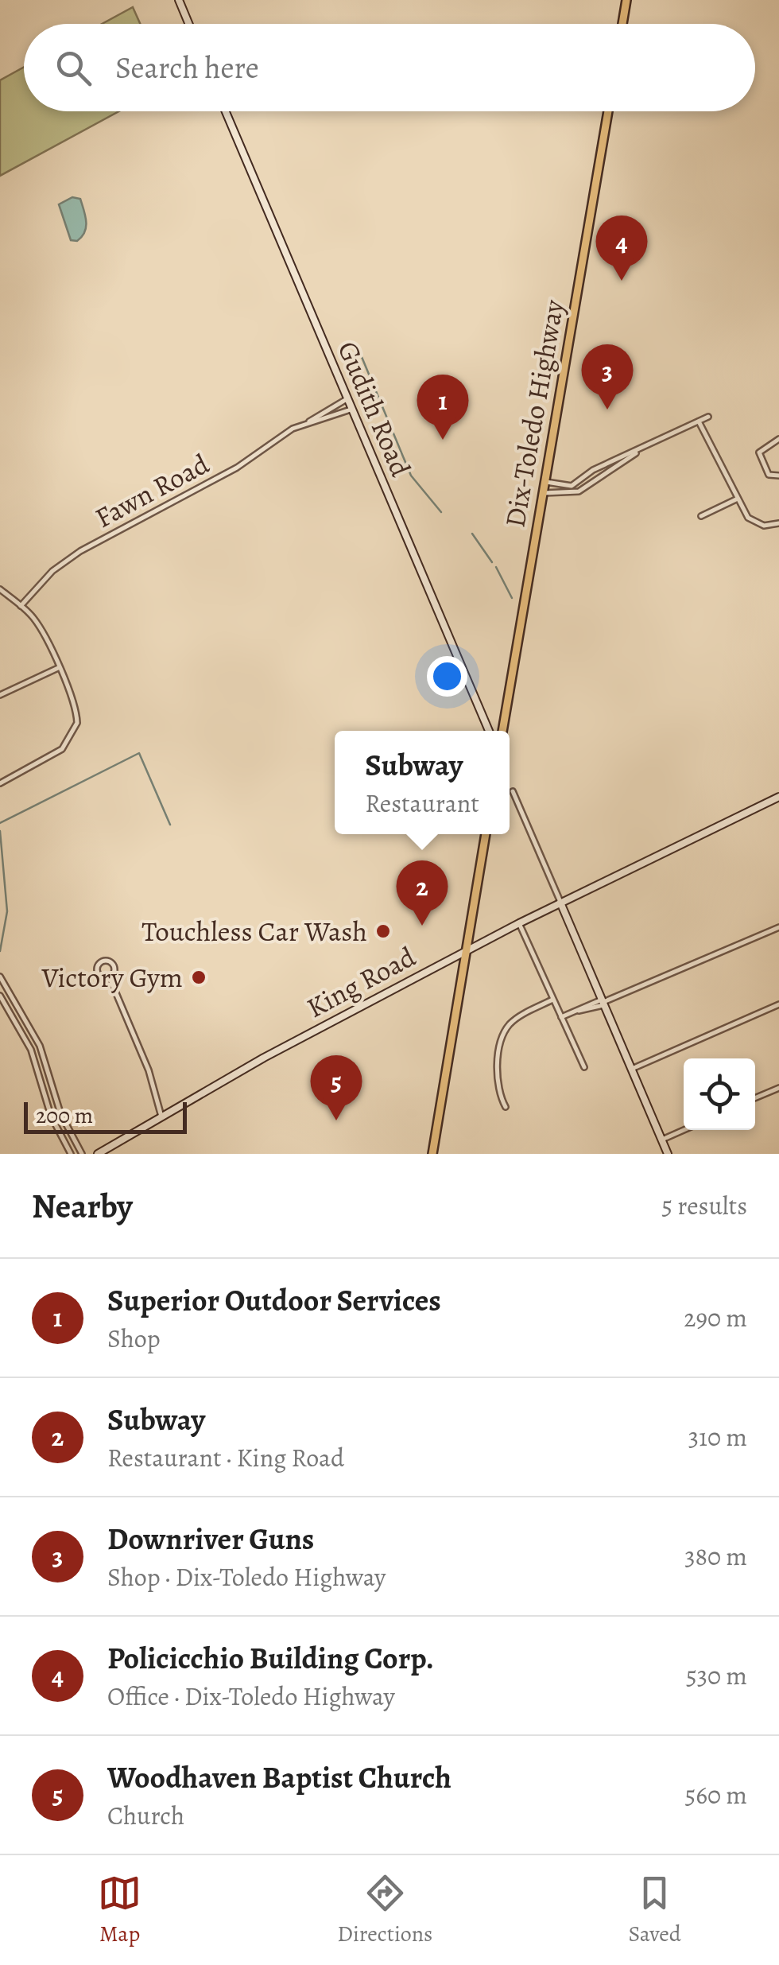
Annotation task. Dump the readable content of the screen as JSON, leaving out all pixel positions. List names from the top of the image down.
{
  "streets": {
    "main road": ["Dix-Toledo Highway"],
    "street": ["Gudith Road", "Fawn Road", "King Road"]
  },
  "crossings": [
    ["Gudith Road", "Fawn Road"]
  ],
  "places": ["Touchless Car Wash", "Victory Gym"],
  "scale_bar": "200 m",
  "page": {
    "search": "Search here",
    "pins": [
      "4",
      "3",
      "1",
      "2",
      "5"
    ],
    "popup": ["Subway", "Restaurant"],
    "scale": "200 m",
    "heading": ["Nearby", "5 results"],
    "list": [
      {
        "mark": "1",
        "name": "Superior Outdoor Services",
        "note": "Shop",
        "value": "290 m"
      },
      {
        "mark": "2",
        "name": "Subway",
        "note": "Restaurant · King Road",
        "value": "310 m"
      },
      {
        "mark": "3",
        "name": "Downriver Guns",
        "note": "Shop · Dix-Toledo Highway",
        "value": "380 m"
      },
      {
        "mark": "4",
        "name": "Policicchio Building Corp.",
        "note": "Office · Dix-Toledo Highway",
        "value": "530 m"
      },
      {
        "mark": "5",
        "name": "Woodhaven Baptist Church",
        "note": "Church",
        "value": "560 m"
      }
    ],
    "nav": ["Map", "Directions", "Saved"]
  }
}
